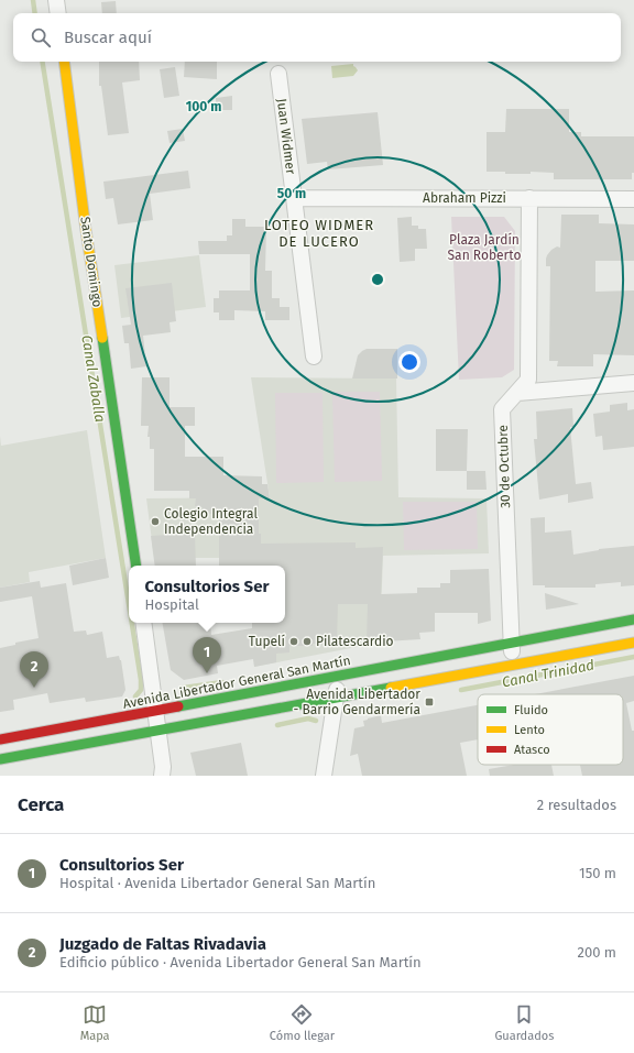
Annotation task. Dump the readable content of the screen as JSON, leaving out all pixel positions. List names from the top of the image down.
{
  "streets": {
    "main road": ["Santo Domingo", "Avenida Libertador General San Martín"],
    "street": ["Juan Widmer", "Abraham Pizzi", "30 de Octubre"]
  },
  "crossings": [
    ["Juan Widmer", "Abraham Pizzi"],
    ["Abraham Pizzi", "30 de Octubre"],
    ["30 de Octubre", "Avenida Libertador General San Martín"]
  ],
  "districts": ["LOTEO WIDMER DE LUCERO"],
  "water": ["Canal Zaballa", "Canal Trinidad"],
  "parks": ["Plaza Jardín San Roberto"],
  "places": {
    "other": ["Colegio Integral Independencia", "Tupelí", "Pilatescardio"],
    "transit": ["Avenida Libertador - Barrio Gendarmería"]
  },
  "legend": ["Fluido", "Lento", "Atasco"],
  "page": {
    "search": "Buscar aquí",
    "popup": ["Consultorios Ser", "Hospital"],
    "pins": ["1", "2"],
    "heading": ["Cerca", "2 resultados"],
    "list": [
      {
        "mark": "1",
        "name": "Consultorios Ser",
        "note": "Hospital · Avenida Libertador General San Martín",
        "value": "150 m"
      },
      {
        "mark": "2",
        "name": "Juzgado de Faltas Rivadavia",
        "note": "Edificio público · Avenida Libertador General San Martín",
        "value": "200 m"
      }
    ],
    "nav": ["Mapa", "Cómo llegar", "Guardados"]
  },
  "rings": ["100 m", "50 m"]
}
